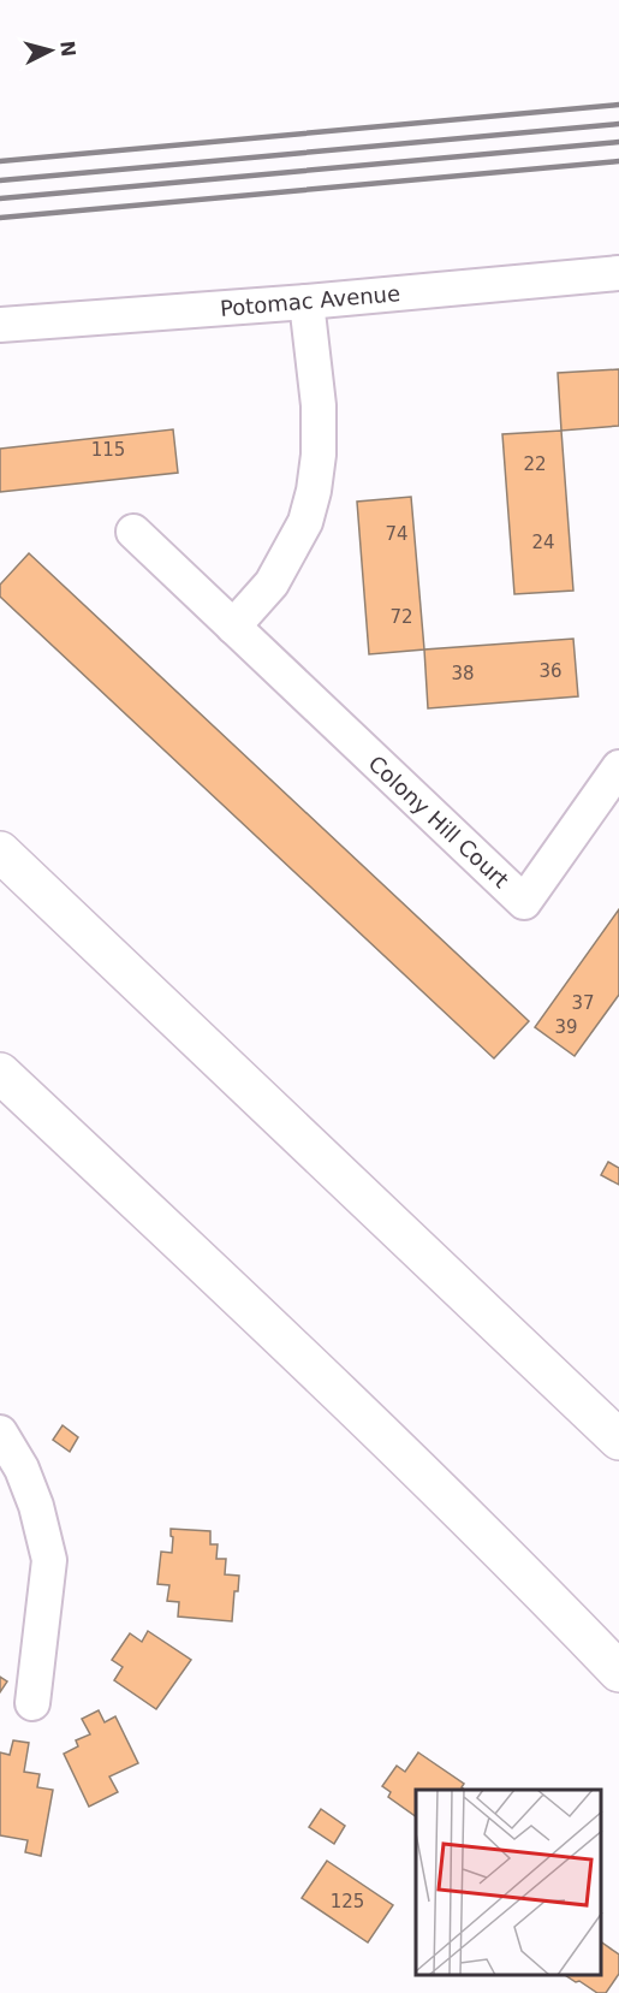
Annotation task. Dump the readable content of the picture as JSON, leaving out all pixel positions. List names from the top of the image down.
{
  "streets": {
    "street": ["Potomac Avenue", "Colony Hill Court"]
  },
  "house_numbers": [
    "115",
    "22",
    "74",
    "24",
    "72",
    "36",
    "38",
    "37",
    "39",
    "125"
  ],
  "north": "right"
}
